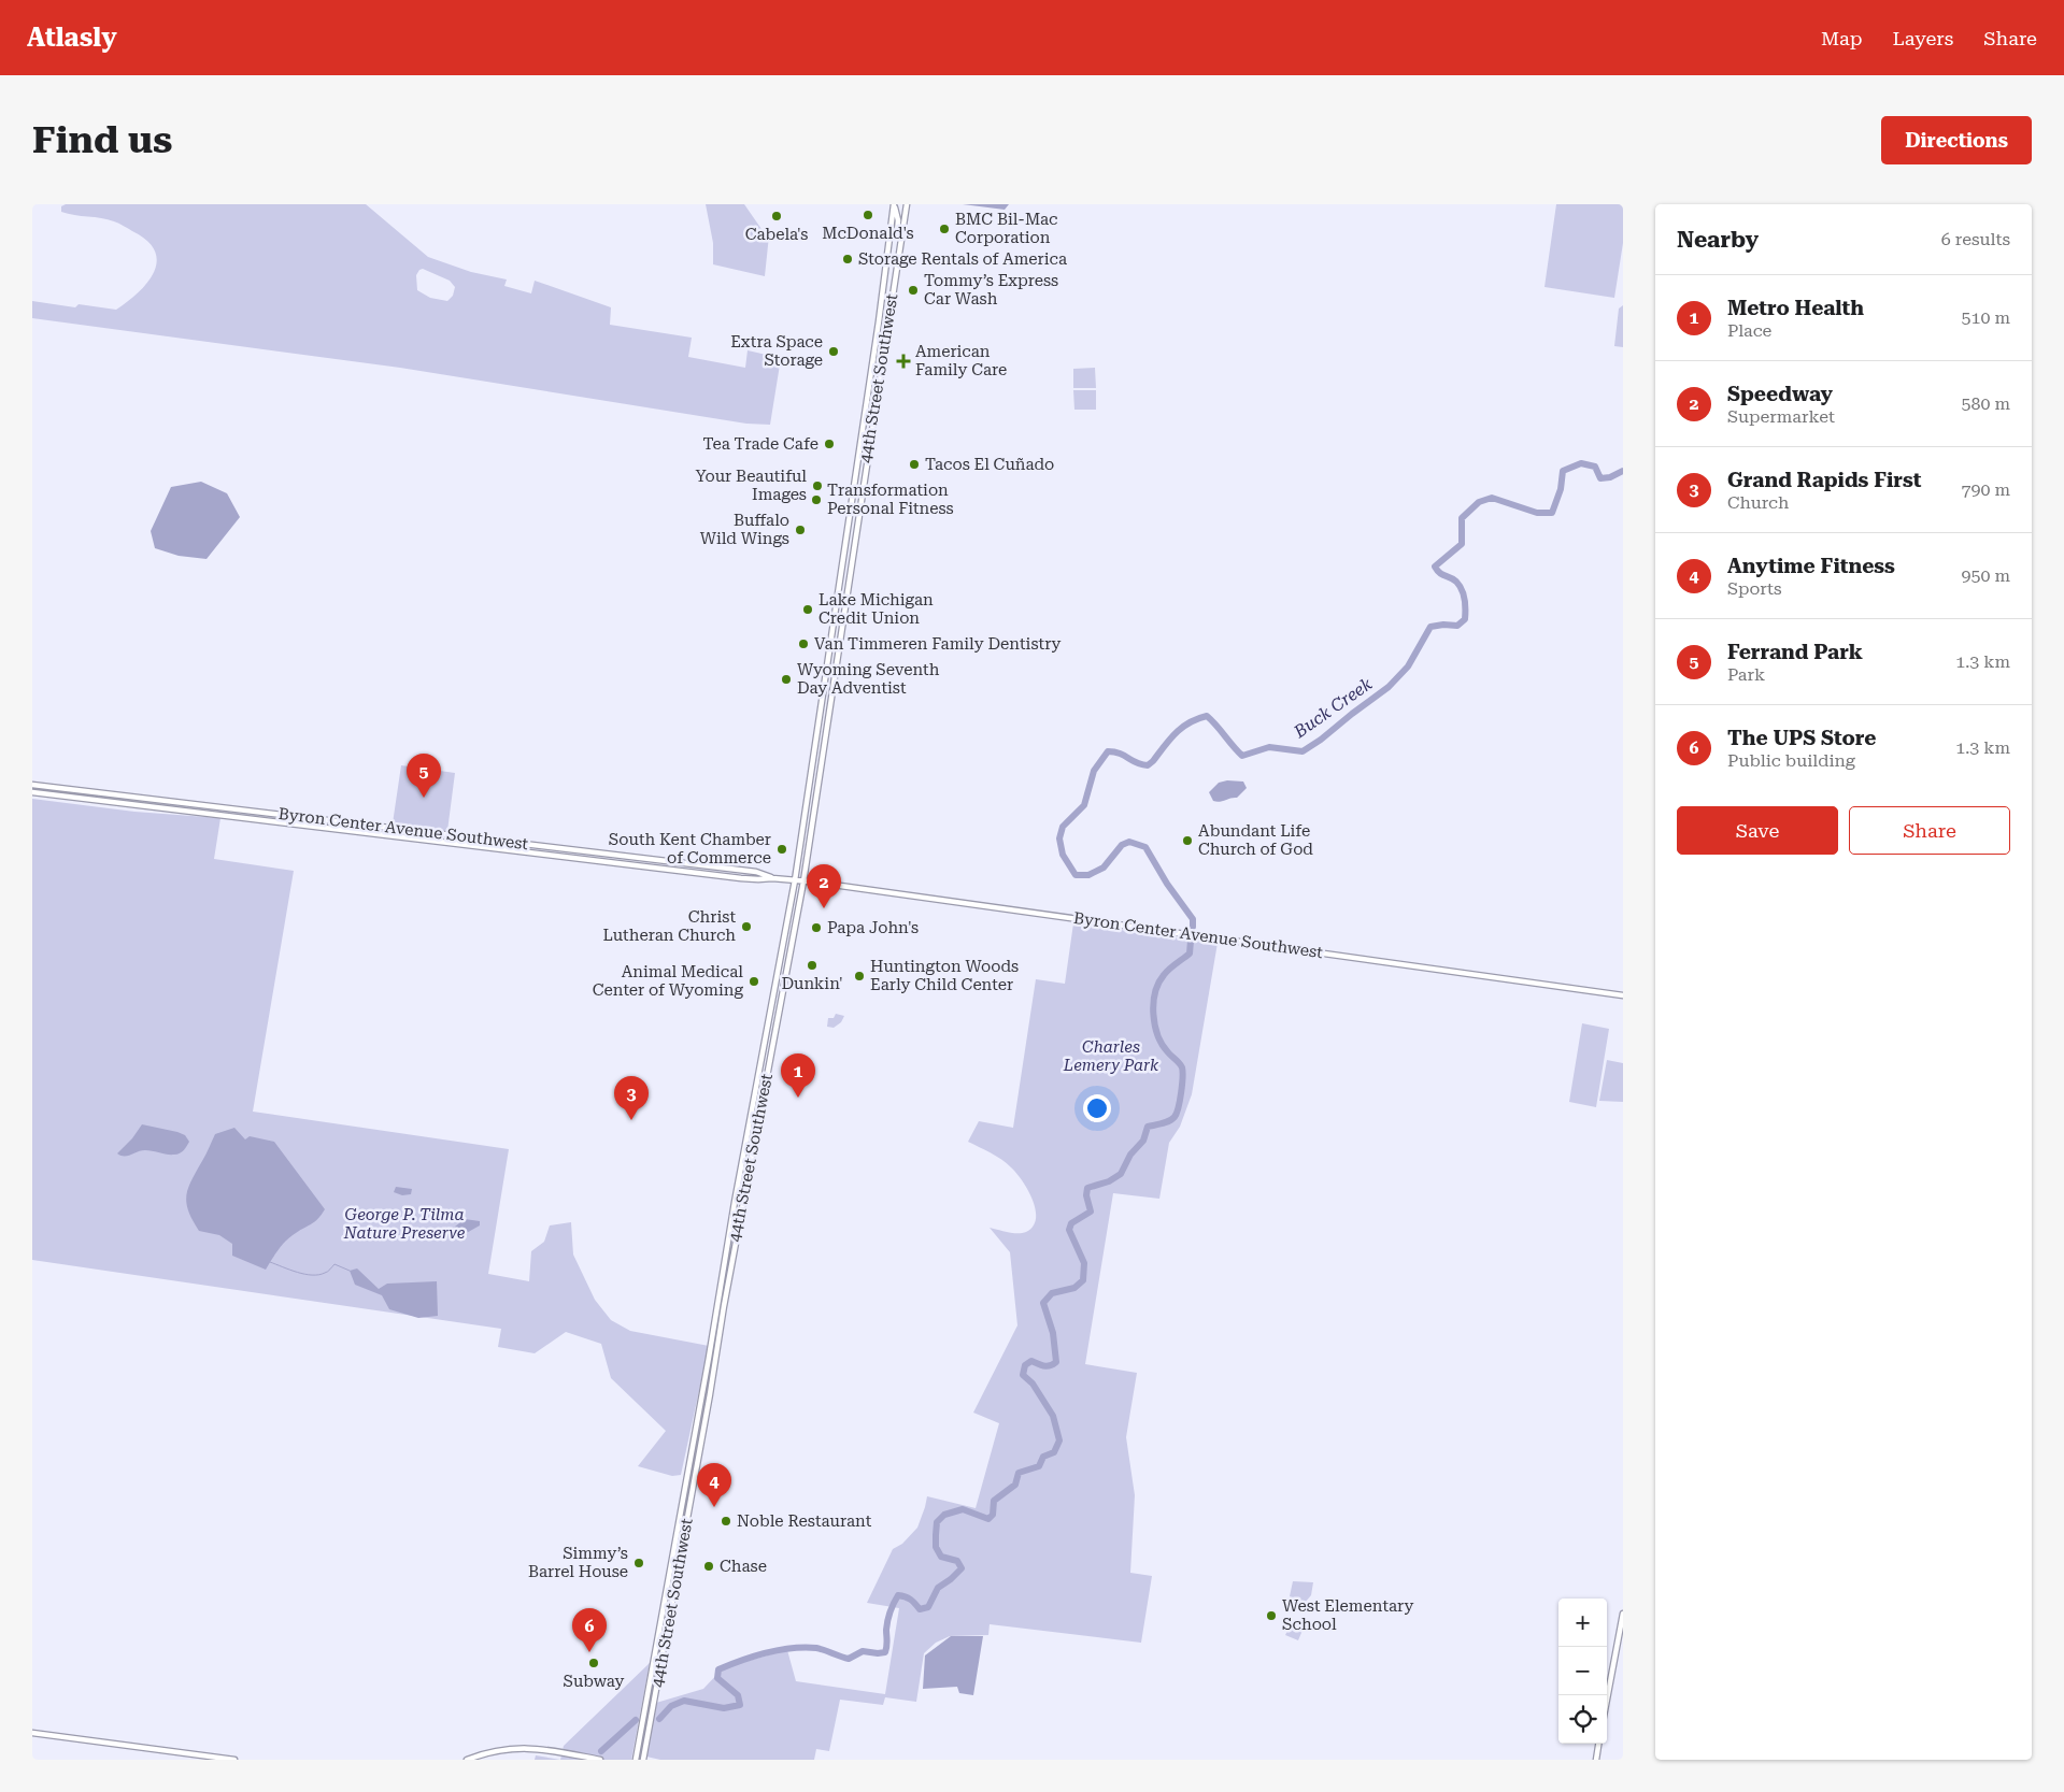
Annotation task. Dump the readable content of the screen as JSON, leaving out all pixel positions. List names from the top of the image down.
{
  "streets": {
    "main road": ["44th Street Southwest", "Byron Center Avenue Southwest"]
  },
  "crossings": [
    ["44th Street Southwest", "Byron Center Avenue Southwest"]
  ],
  "water": ["Buck Creek"],
  "parks": ["Charles Lemery Park", "George P. Tilma Nature Preserve"],
  "places": {
    "other": [
      "McDonald's",
      "Cabela's",
      "BMC Bil-Mac Corporation",
      "Storage Rentals of America",
      "Tommy’s Express Car Wash",
      "Extra Space Storage",
      "Tea Trade Cafe",
      "Tacos El Cuñado",
      "Your Beautiful Images",
      "Transformation Personal Fitness",
      "Buffalo Wild Wings",
      "Lake Michigan Credit Union",
      "Van Timmeren Family Dentistry",
      "Wyoming Seventh Day Adventist",
      "Abundant Life Church of God",
      "South Kent Chamber of Commerce",
      "Christ Lutheran Church",
      "Papa John's",
      "Dunkin'",
      "Huntington Woods Early Child Center",
      "Animal Medical Center of Wyoming",
      "Noble Restaurant",
      "Simmy’s Barrel House",
      "Chase",
      "West Elementary School",
      "Subway"
    ],
    "health": ["American Family Care"]
  },
  "page": {
    "header": "Atlasly",
    "nav": ["Map", "Layers", "Share"],
    "buttons": [
      "Directions",
      ["Save", "Share"]
    ],
    "title": "Find us",
    "heading": ["Nearby", "6 results"],
    "list": [
      {
        "mark": "1",
        "name": "Metro Health",
        "note": "Place",
        "value": "510 m"
      },
      {
        "mark": "2",
        "name": "Speedway",
        "note": "Supermarket",
        "value": "580 m"
      },
      {
        "mark": "3",
        "name": "Grand Rapids First",
        "note": "Church",
        "value": "790 m"
      },
      {
        "mark": "4",
        "name": "Anytime Fitness",
        "note": "Sports",
        "value": "950 m"
      },
      {
        "mark": "5",
        "name": "Ferrand Park",
        "note": "Park",
        "value": "1.3 km"
      },
      {
        "mark": "6",
        "name": "The UPS Store",
        "note": "Public building",
        "value": "1.3 km"
      }
    ],
    "pins": [
      "5",
      "2",
      "1",
      "3",
      "4",
      "6"
    ],
    "map_buttons": ["+", "−"]
  }
}
